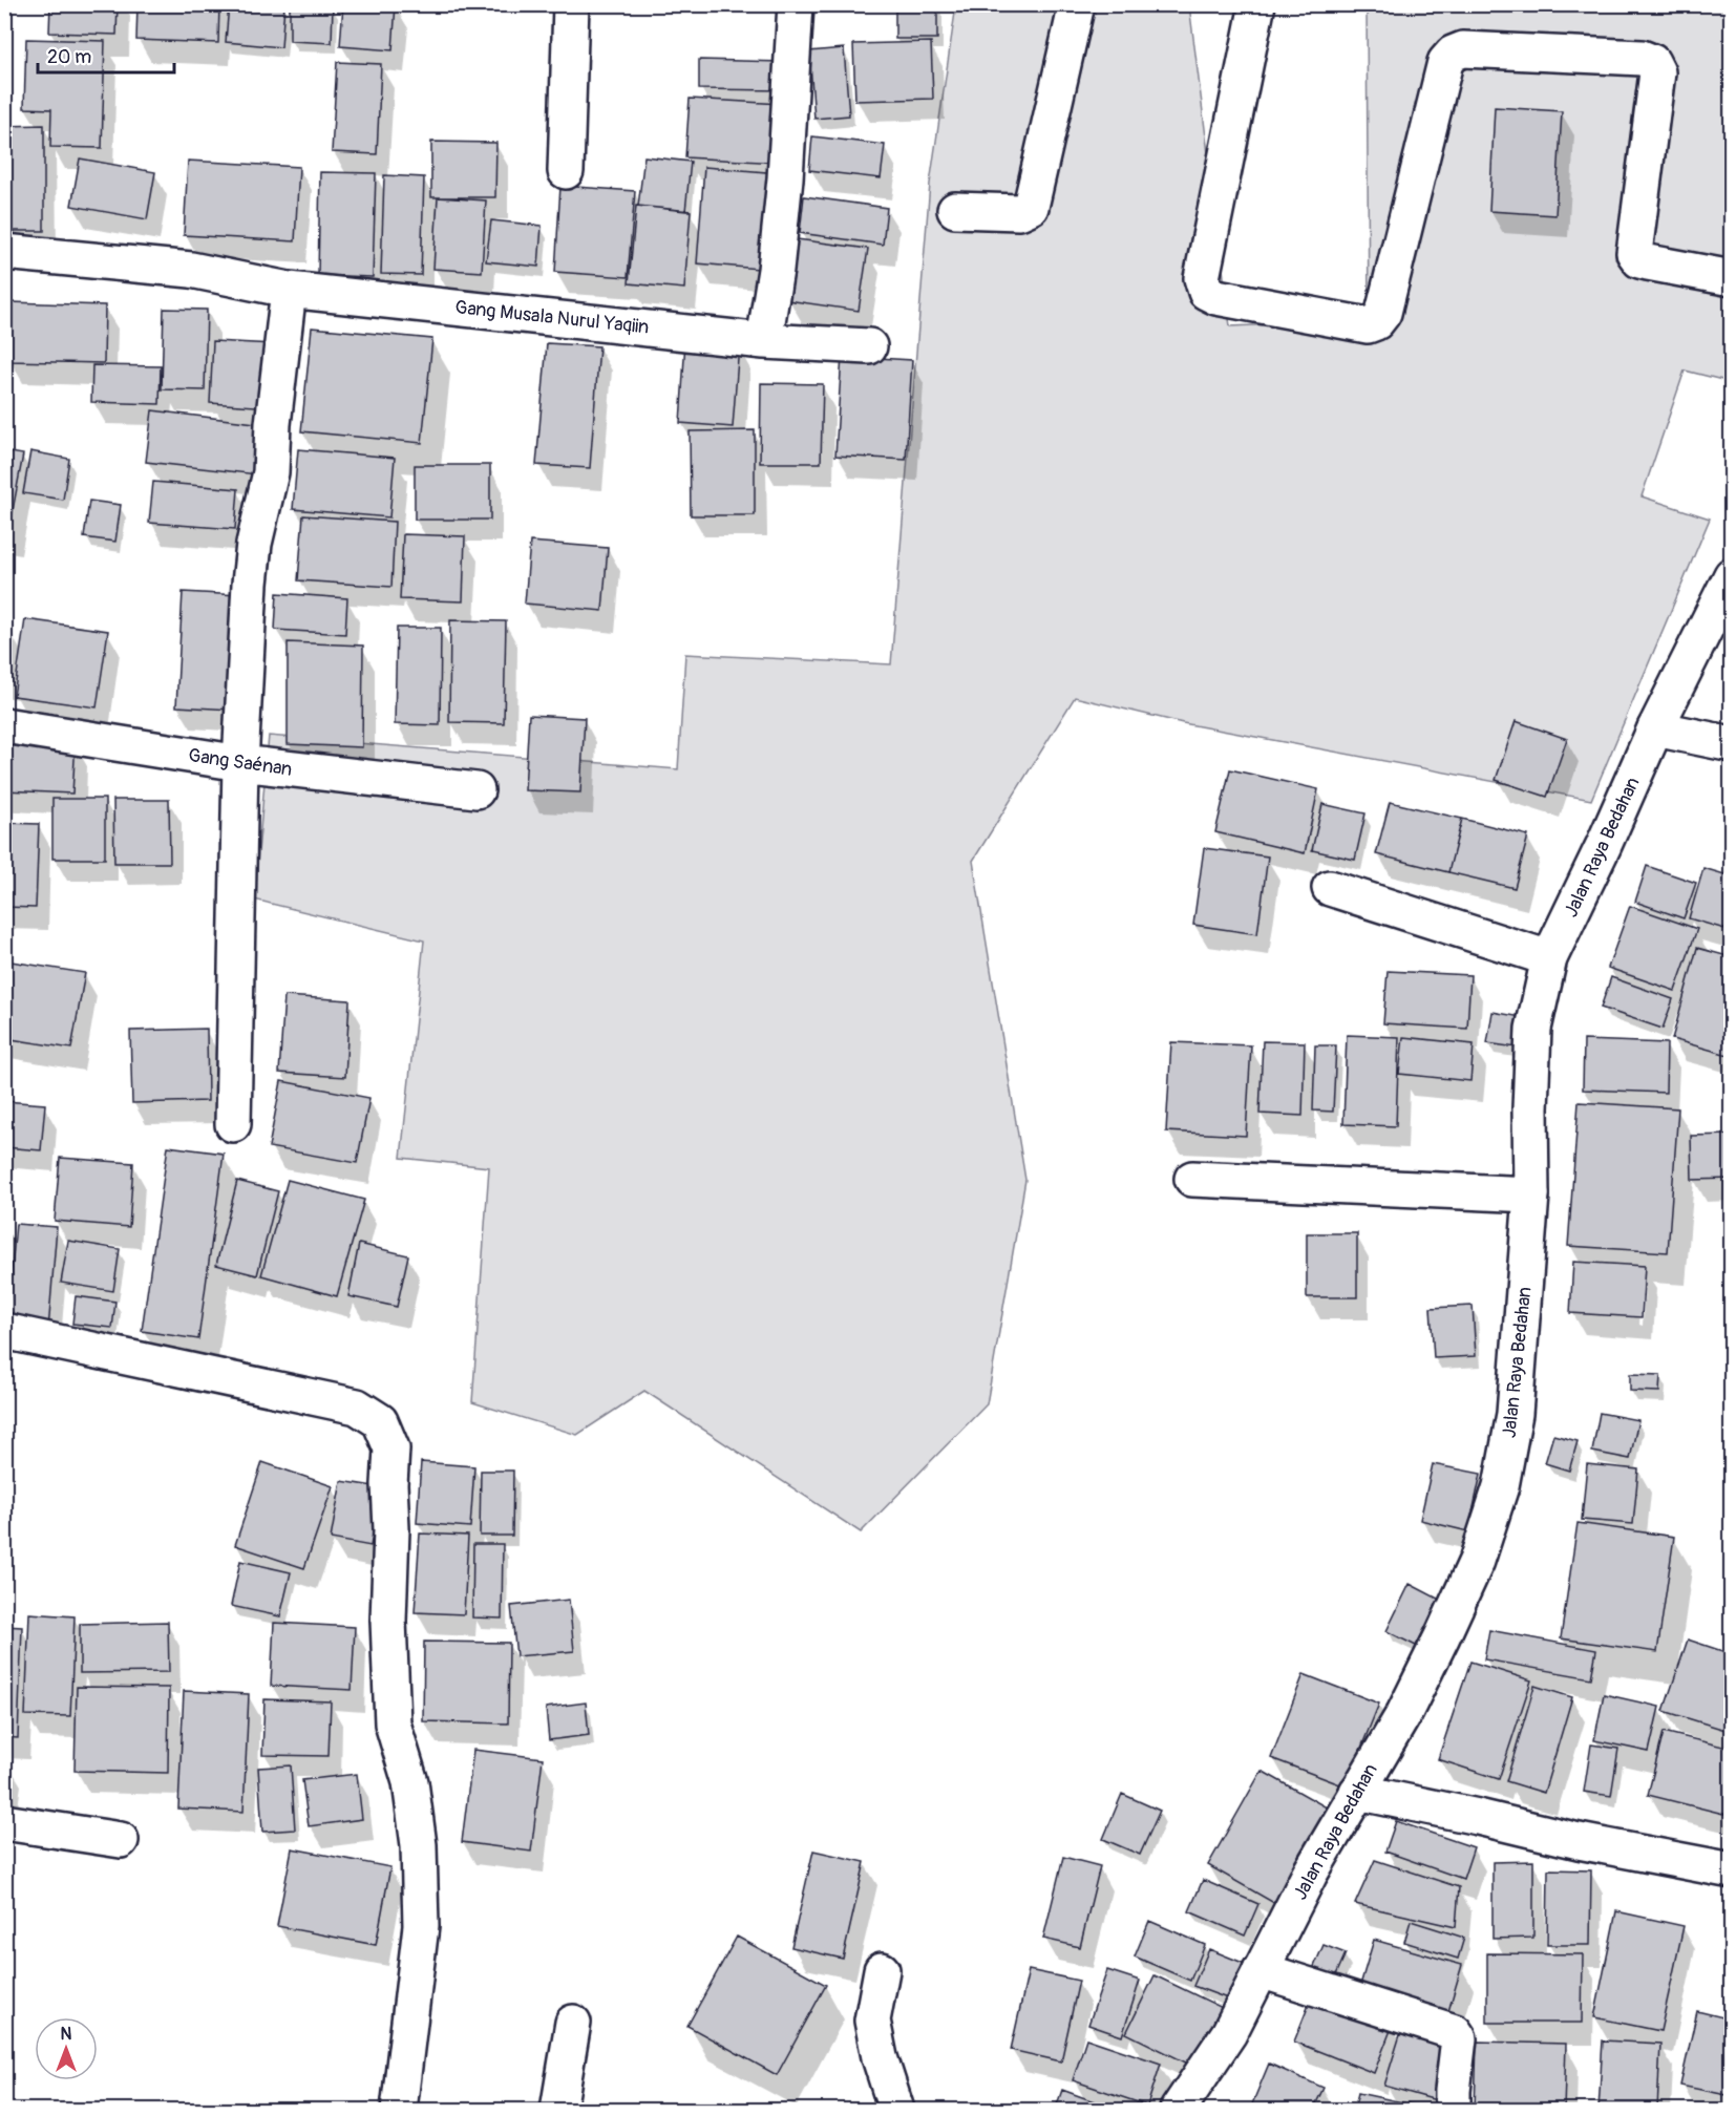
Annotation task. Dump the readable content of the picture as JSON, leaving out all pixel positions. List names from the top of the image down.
{
  "streets": {
    "street": ["Gang Musala Nurul Yaqiin", "Gang Saénan", "Jalan Raya Bedahan"]
  },
  "scale_bar": "20 m",
  "north": "top"
}
